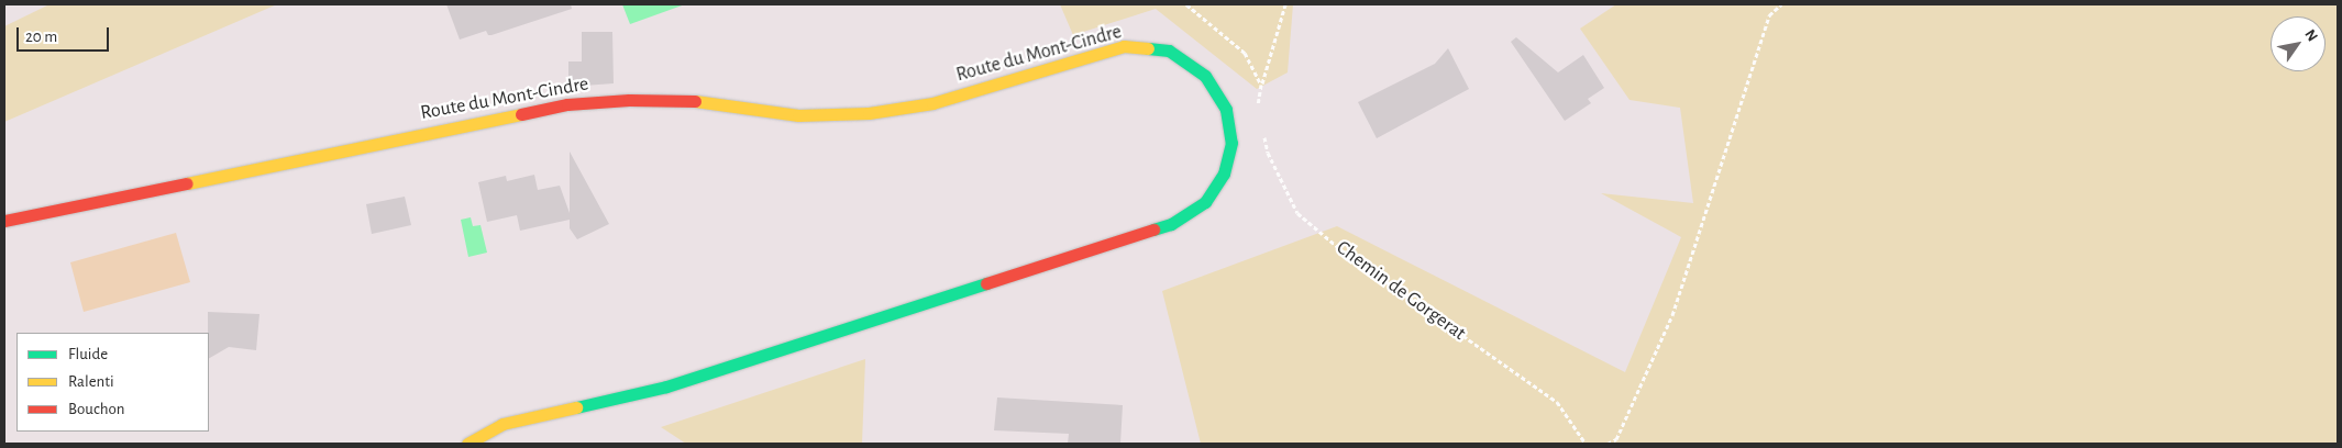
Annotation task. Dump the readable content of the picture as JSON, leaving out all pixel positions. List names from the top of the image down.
{
  "streets": {
    "street": ["Route du Mont-Cindre"],
    "path": ["Chemin de Gorgerat"]
  },
  "legend": ["Fluide", "Ralenti", "Bouchon"],
  "scale_bar": "20 m",
  "north": "top right"
}
